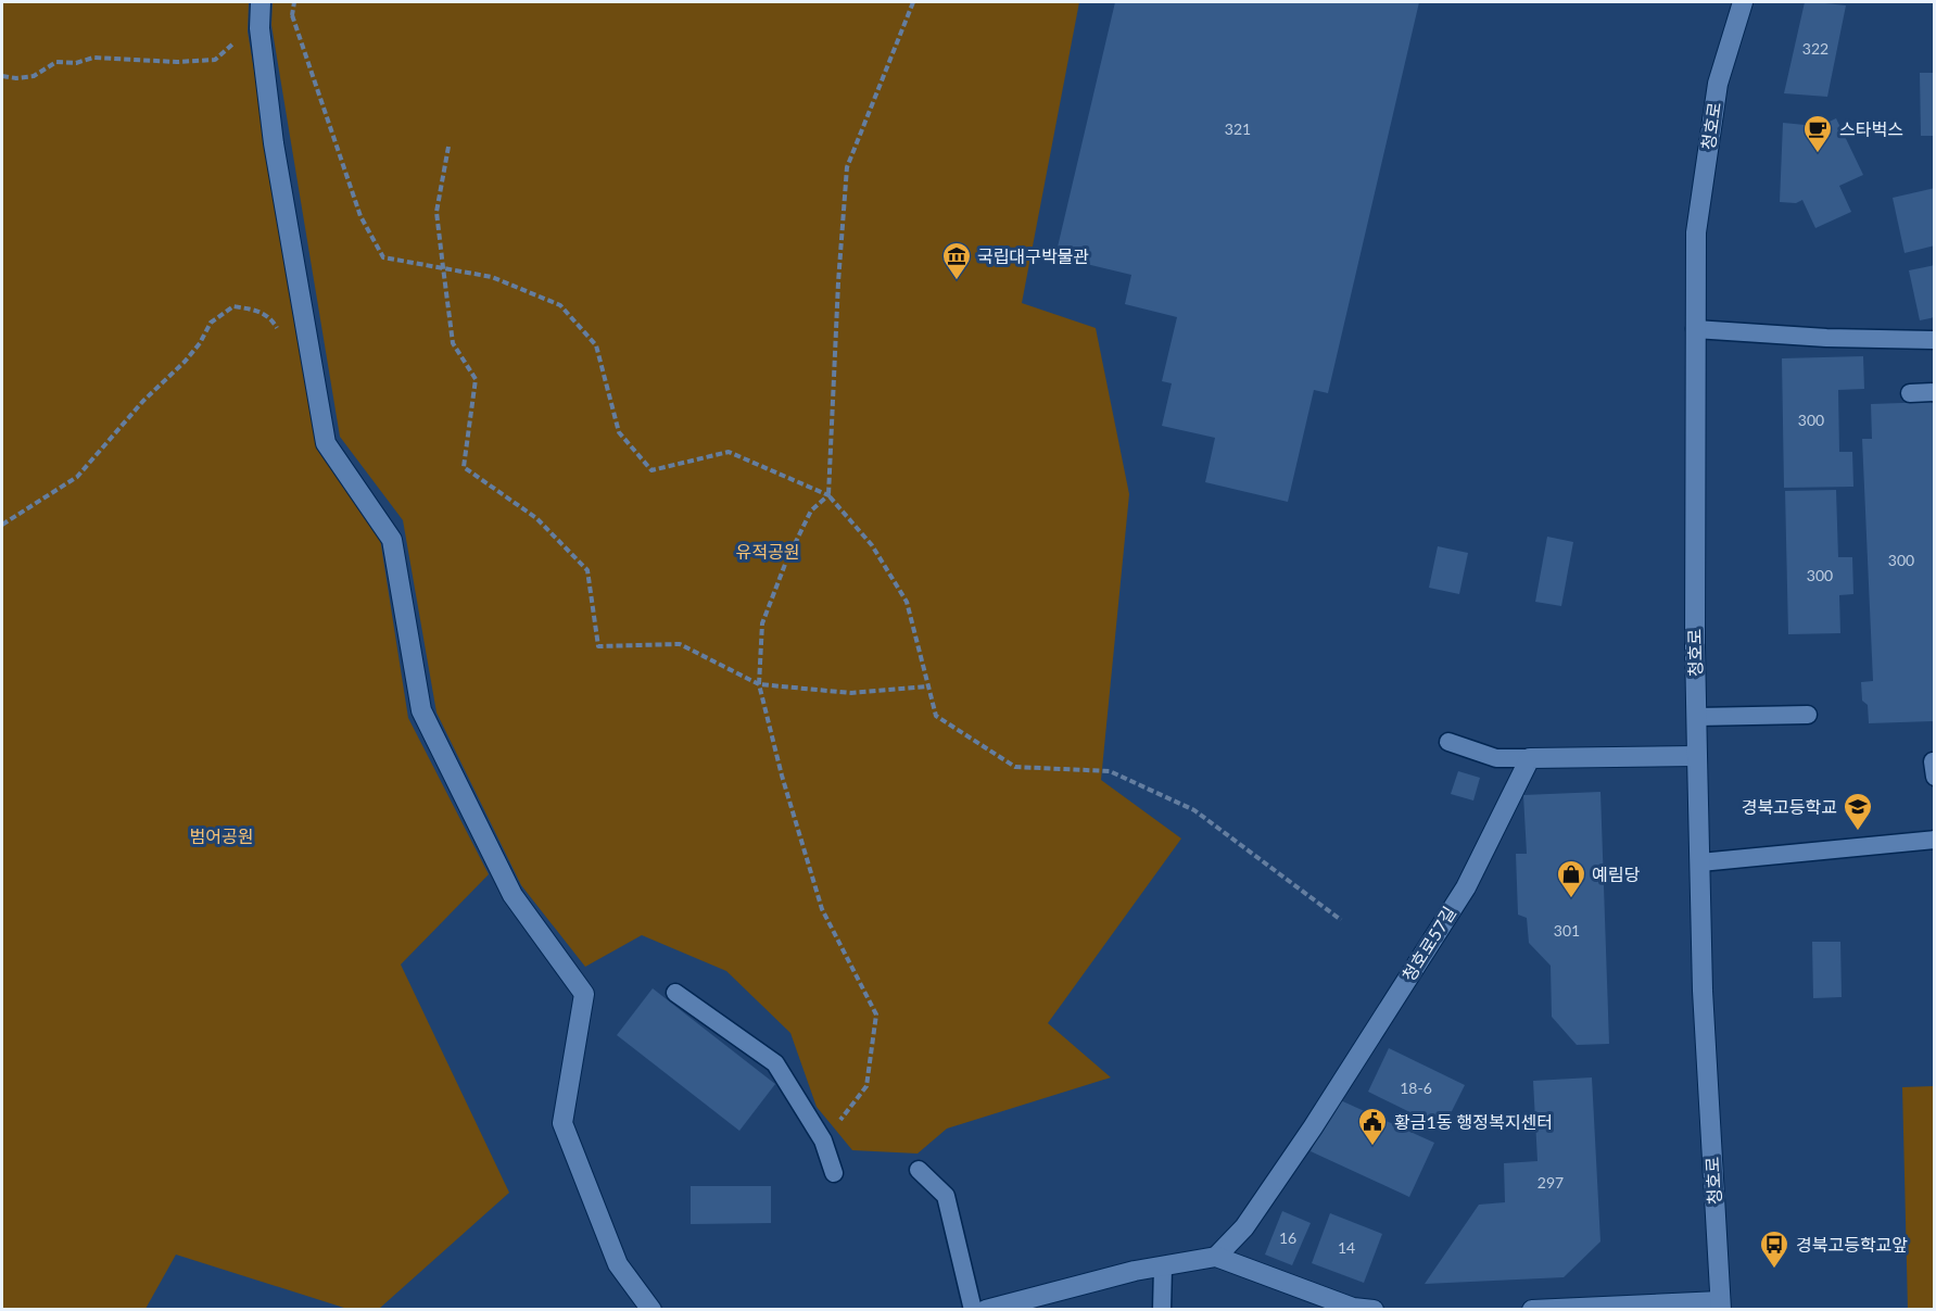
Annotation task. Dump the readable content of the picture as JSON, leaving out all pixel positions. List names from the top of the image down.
{
  "streets": {
    "street": ["청호로", "청호로57길"]
  },
  "parks": ["유적공원", "범어공원"],
  "places": {
    "cafe": ["스타벅스"],
    "museum": ["국립대구박물관"],
    "school or university": ["경북고등학교"],
    "shop": ["예림당"],
    "public building": ["황금1동 행정복지센터"],
    "bus stop": ["경북고등학교앞"]
  },
  "house_numbers": [
    "322",
    "321",
    "300",
    "300",
    "300",
    "301",
    "18-6",
    "297",
    "16",
    "14"
  ]
}
